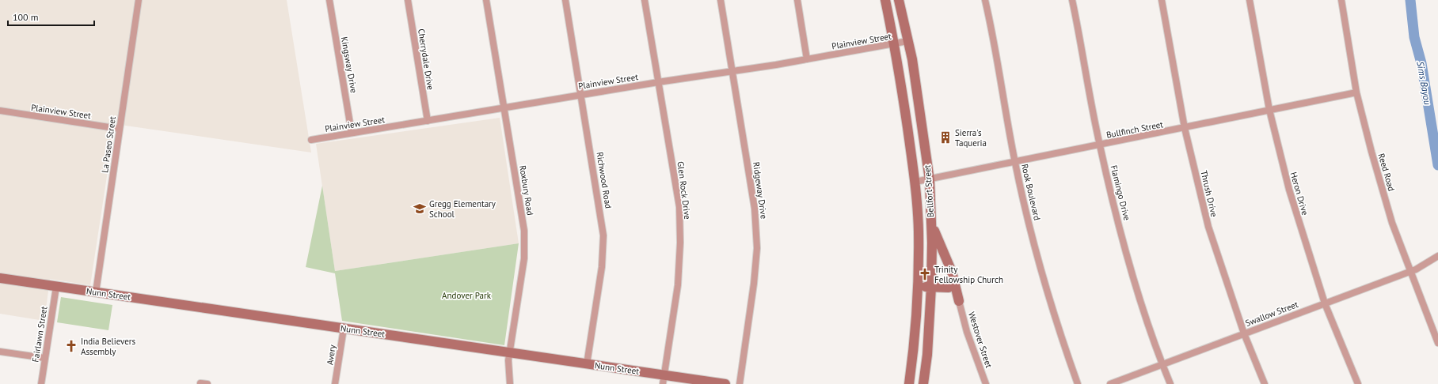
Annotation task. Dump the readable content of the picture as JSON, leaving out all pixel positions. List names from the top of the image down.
{
  "streets": {
    "main road": ["Bellfort Street", "Nunn Street"],
    "street": [
      "Plainview Street",
      "Cherrydale Drive",
      "Kingsway Drive",
      "Bullfinch Street",
      "La Paseo Street",
      "Reed Road",
      "Richwood Road",
      "Roxbury Road",
      "Glen Rock Drive",
      "Ridgeway Drive",
      "Rook Boulevard",
      "Flamingo Drive",
      "Thrush Drive",
      "Heron Drive",
      "Swallow Street",
      "Fairlawn Street",
      "Westover Street",
      "Avery"
    ]
  },
  "crossings": [
    ["Plainview Street", "Cherrydale Drive"],
    ["Plainview Street", "Kingsway Drive"],
    ["Plainview Street", "La Paseo Street"],
    ["Plainview Street", "Richwood Road"],
    ["Plainview Street", "Roxbury Road"],
    ["Plainview Street", "Glen Rock Drive"],
    ["Plainview Street", "Ridgeway Drive"],
    ["Plainview Street", "Bellfort Street"],
    ["Bullfinch Street", "Reed Road"],
    ["Bullfinch Street", "Bellfort Street"],
    ["Bullfinch Street", "Rook Boulevard"],
    ["Bullfinch Street", "Flamingo Drive"],
    ["Bullfinch Street", "Thrush Drive"],
    ["Bullfinch Street", "Heron Drive"],
    ["La Paseo Street", "Nunn Street"],
    ["Reed Road", "Swallow Street"],
    ["Richwood Road", "Nunn Street"],
    ["Roxbury Road", "Nunn Street"],
    ["Glen Rock Drive", "Nunn Street"],
    ["Flamingo Drive", "Swallow Street"],
    ["Thrush Drive", "Swallow Street"],
    ["Heron Drive", "Swallow Street"],
    ["Nunn Street", "Fairlawn Street"],
    ["Nunn Street", "Avery"]
  ],
  "water": ["Sims Bayou"],
  "parks": ["Andover Park"],
  "places": {
    "building": ["Sierra's Taqueria"],
    "school or university": ["Gregg Elementary School"],
    "church": ["Trinity Fellowship Church", "India Believers Assembly"]
  },
  "scale_bar": "100 m"
}
